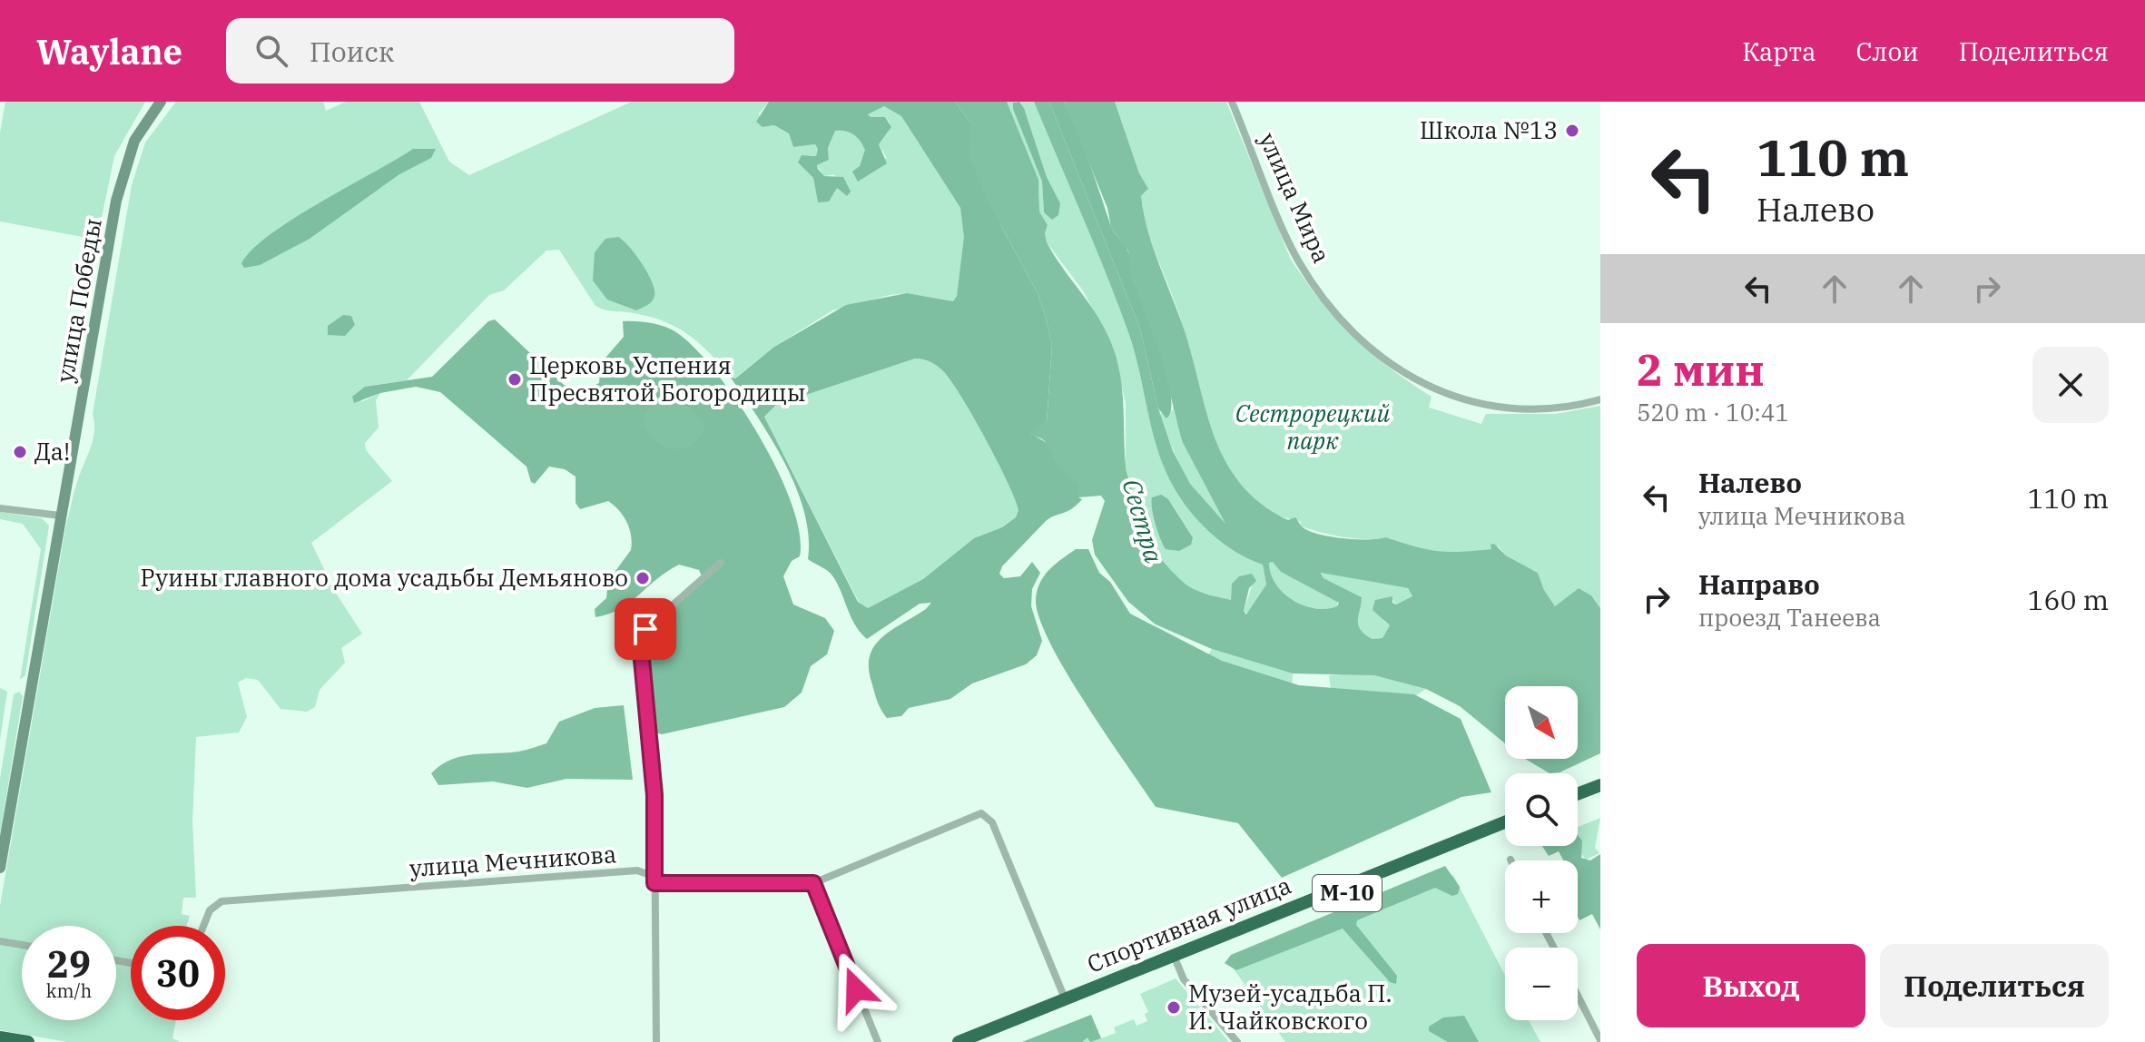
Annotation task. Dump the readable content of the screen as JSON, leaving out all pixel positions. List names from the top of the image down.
{
  "streets": {
    "highway": ["М-10", "Спортивная улица"],
    "street": ["улица Мира", "улица Победы", "улица Мечникова"]
  },
  "crossings": [
    ["улица Мечникова", "Спортивная улица"]
  ],
  "water": ["Сестра"],
  "parks": ["Сестрорецкий парк"],
  "places": [
    "Школа №13",
    "Церковь Успения Пресвятой Богородицы",
    "Да!",
    "Руины главного дома усадьбы Демьяново",
    "Музей-усадьба П. И. Чайковского"
  ],
  "north": "bottom right",
  "page": {
    "header": "Waylane",
    "search": "Поиск",
    "nav": ["Карта", "Слои", "Поделиться"],
    "turn": ["110 m", "Налево"],
    "heading": ["2 мин", "520 m · 10:41"],
    "list": [
      {
        "name": "Налево",
        "note": "улица Мечникова",
        "value": "110 m"
      },
      {
        "name": "Направо",
        "note": "проезд Танеева",
        "value": "160 m"
      }
    ],
    "map_buttons": ["+", "−"],
    "speed": "29 km/h",
    "limit": "30",
    "buttons": ["Выход", "Поделиться"]
  }
}
